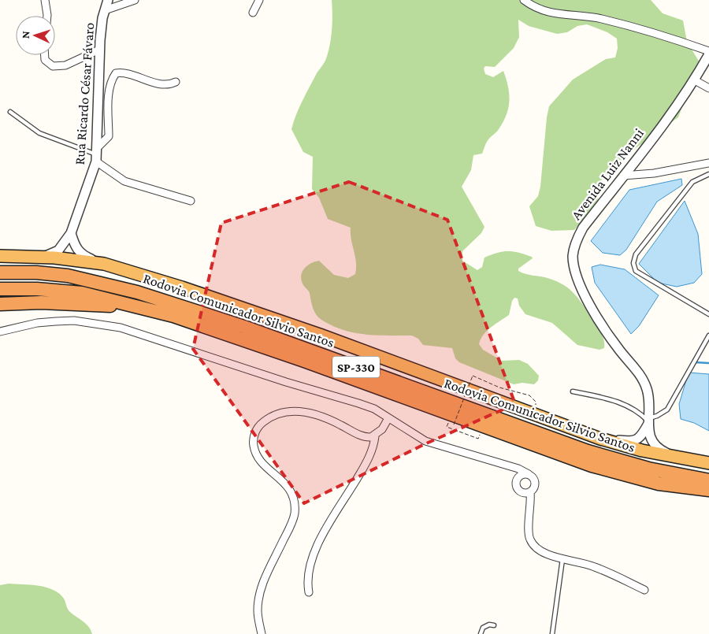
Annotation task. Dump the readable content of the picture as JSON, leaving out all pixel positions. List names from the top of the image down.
{
  "streets": {
    "highway": ["Rodovia Comunicador Silvio Santos", "SP-330"],
    "street": ["Rua Ricardo César Fávaro", "Avenida Luiz Nanni"]
  },
  "north": "left"
}
